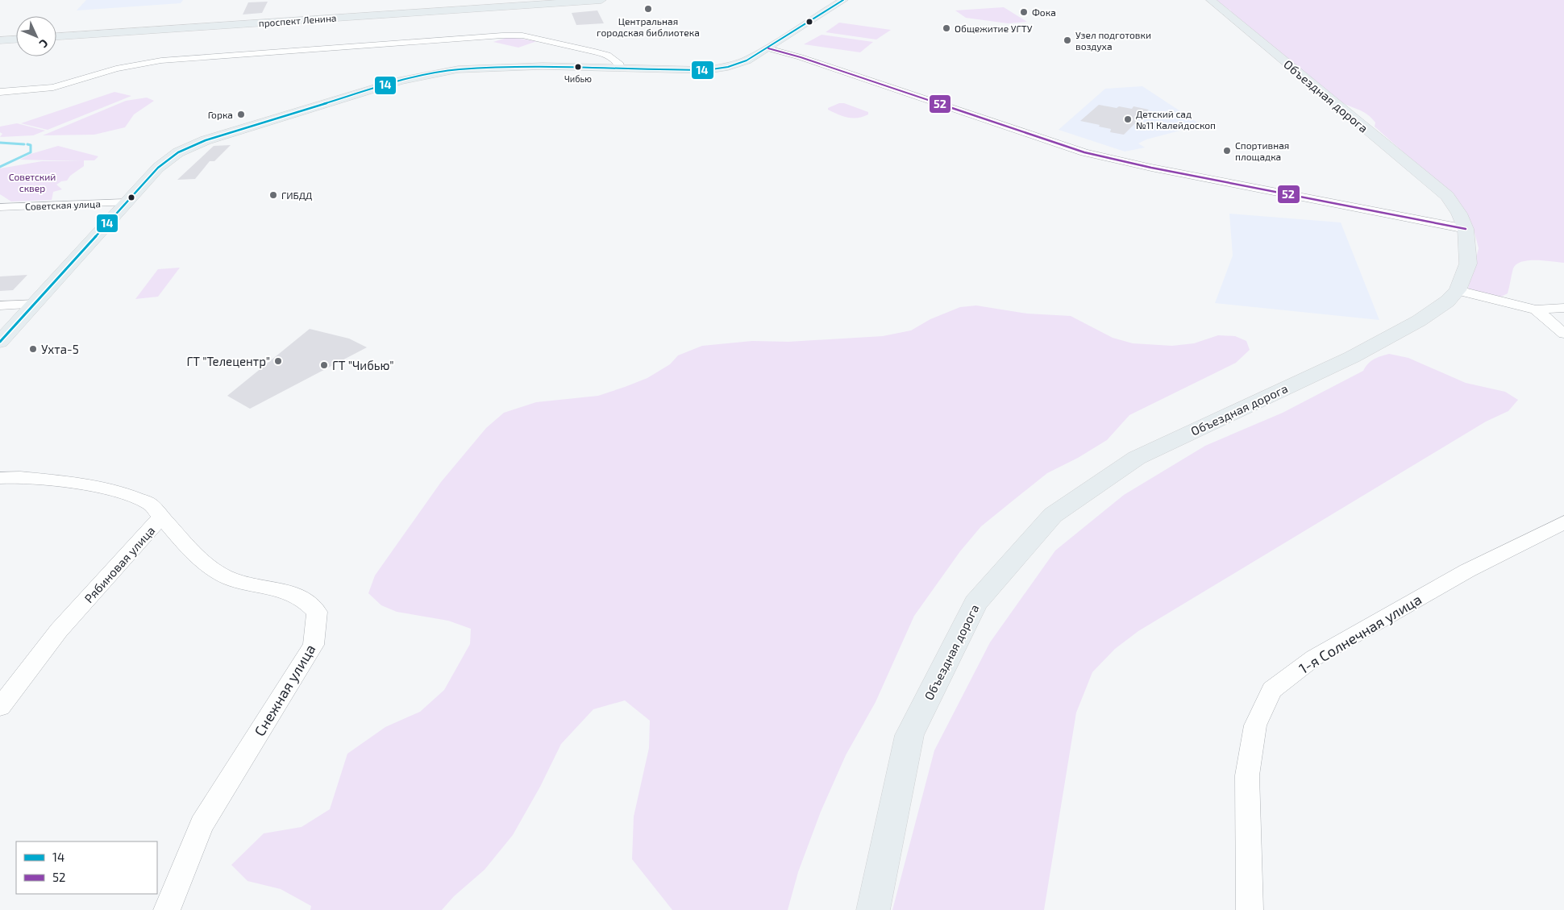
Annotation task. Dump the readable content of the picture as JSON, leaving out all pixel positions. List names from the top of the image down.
{
  "streets": {
    "main road": ["проспект Ленина", "Объездная дорога"],
    "street": [
      "Советская улица",
      "Рябиновая улица",
      "1-я Солнечная улица",
      "Снежная улица"
    ]
  },
  "crossings": [
    ["Рябиновая улица", "Снежная улица"]
  ],
  "parks": ["Советский сквер"],
  "places": [
    "Центральная городская библиотека",
    "Фока",
    "Общежитие УГТУ",
    "Узел подготовки воздуха",
    "Чибью",
    "Горка",
    "Детский сад №11 Калейдоскоп",
    "Спортивная площадка",
    "ГИБДД",
    "Ухта-5",
    "ГТ \"Телецентр\"",
    "ГТ \"Чибью\""
  ],
  "lines": ["transit line 14", "transit line 52"],
  "legend": ["14", "52"],
  "north": "bottom right"
}
